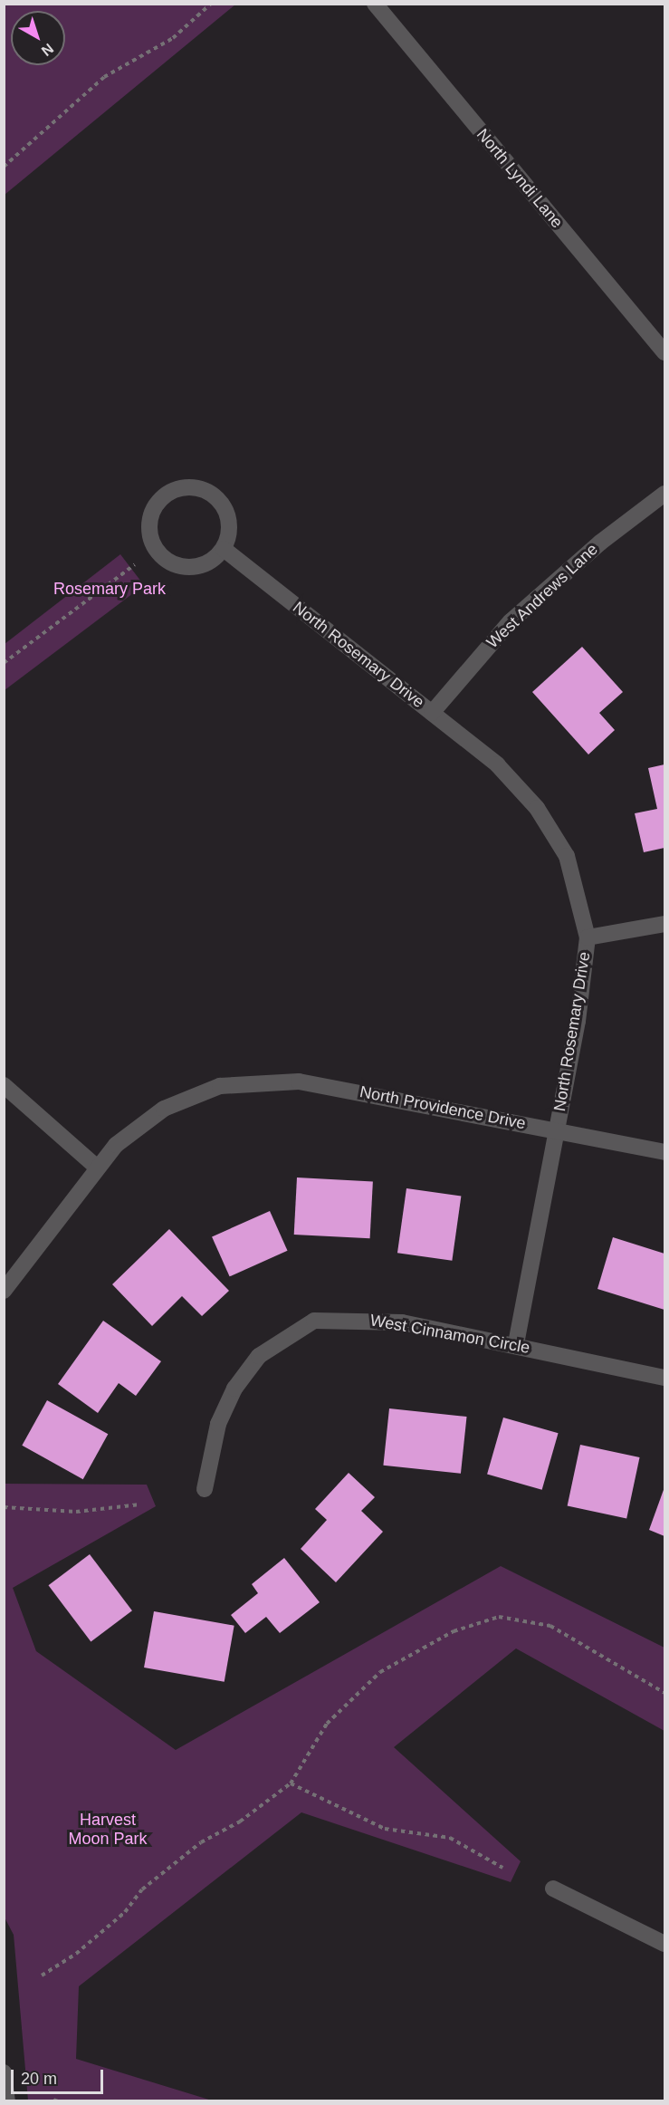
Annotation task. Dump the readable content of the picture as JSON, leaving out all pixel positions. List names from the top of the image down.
{
  "streets": {
    "street": [
      "North Lyndi Lane",
      "West Andrews Lane",
      "North Rosemary Drive",
      "North Providence Drive",
      "West Cinnamon Circle"
    ]
  },
  "crossings": [
    ["West Andrews Lane", "North Rosemary Drive"],
    ["North Rosemary Drive", "North Providence Drive"],
    ["North Rosemary Drive", "West Cinnamon Circle"]
  ],
  "parks": ["Rosemary Park", "Harvest Moon Park"],
  "scale_bar": "20 m",
  "north": "bottom right"
}
